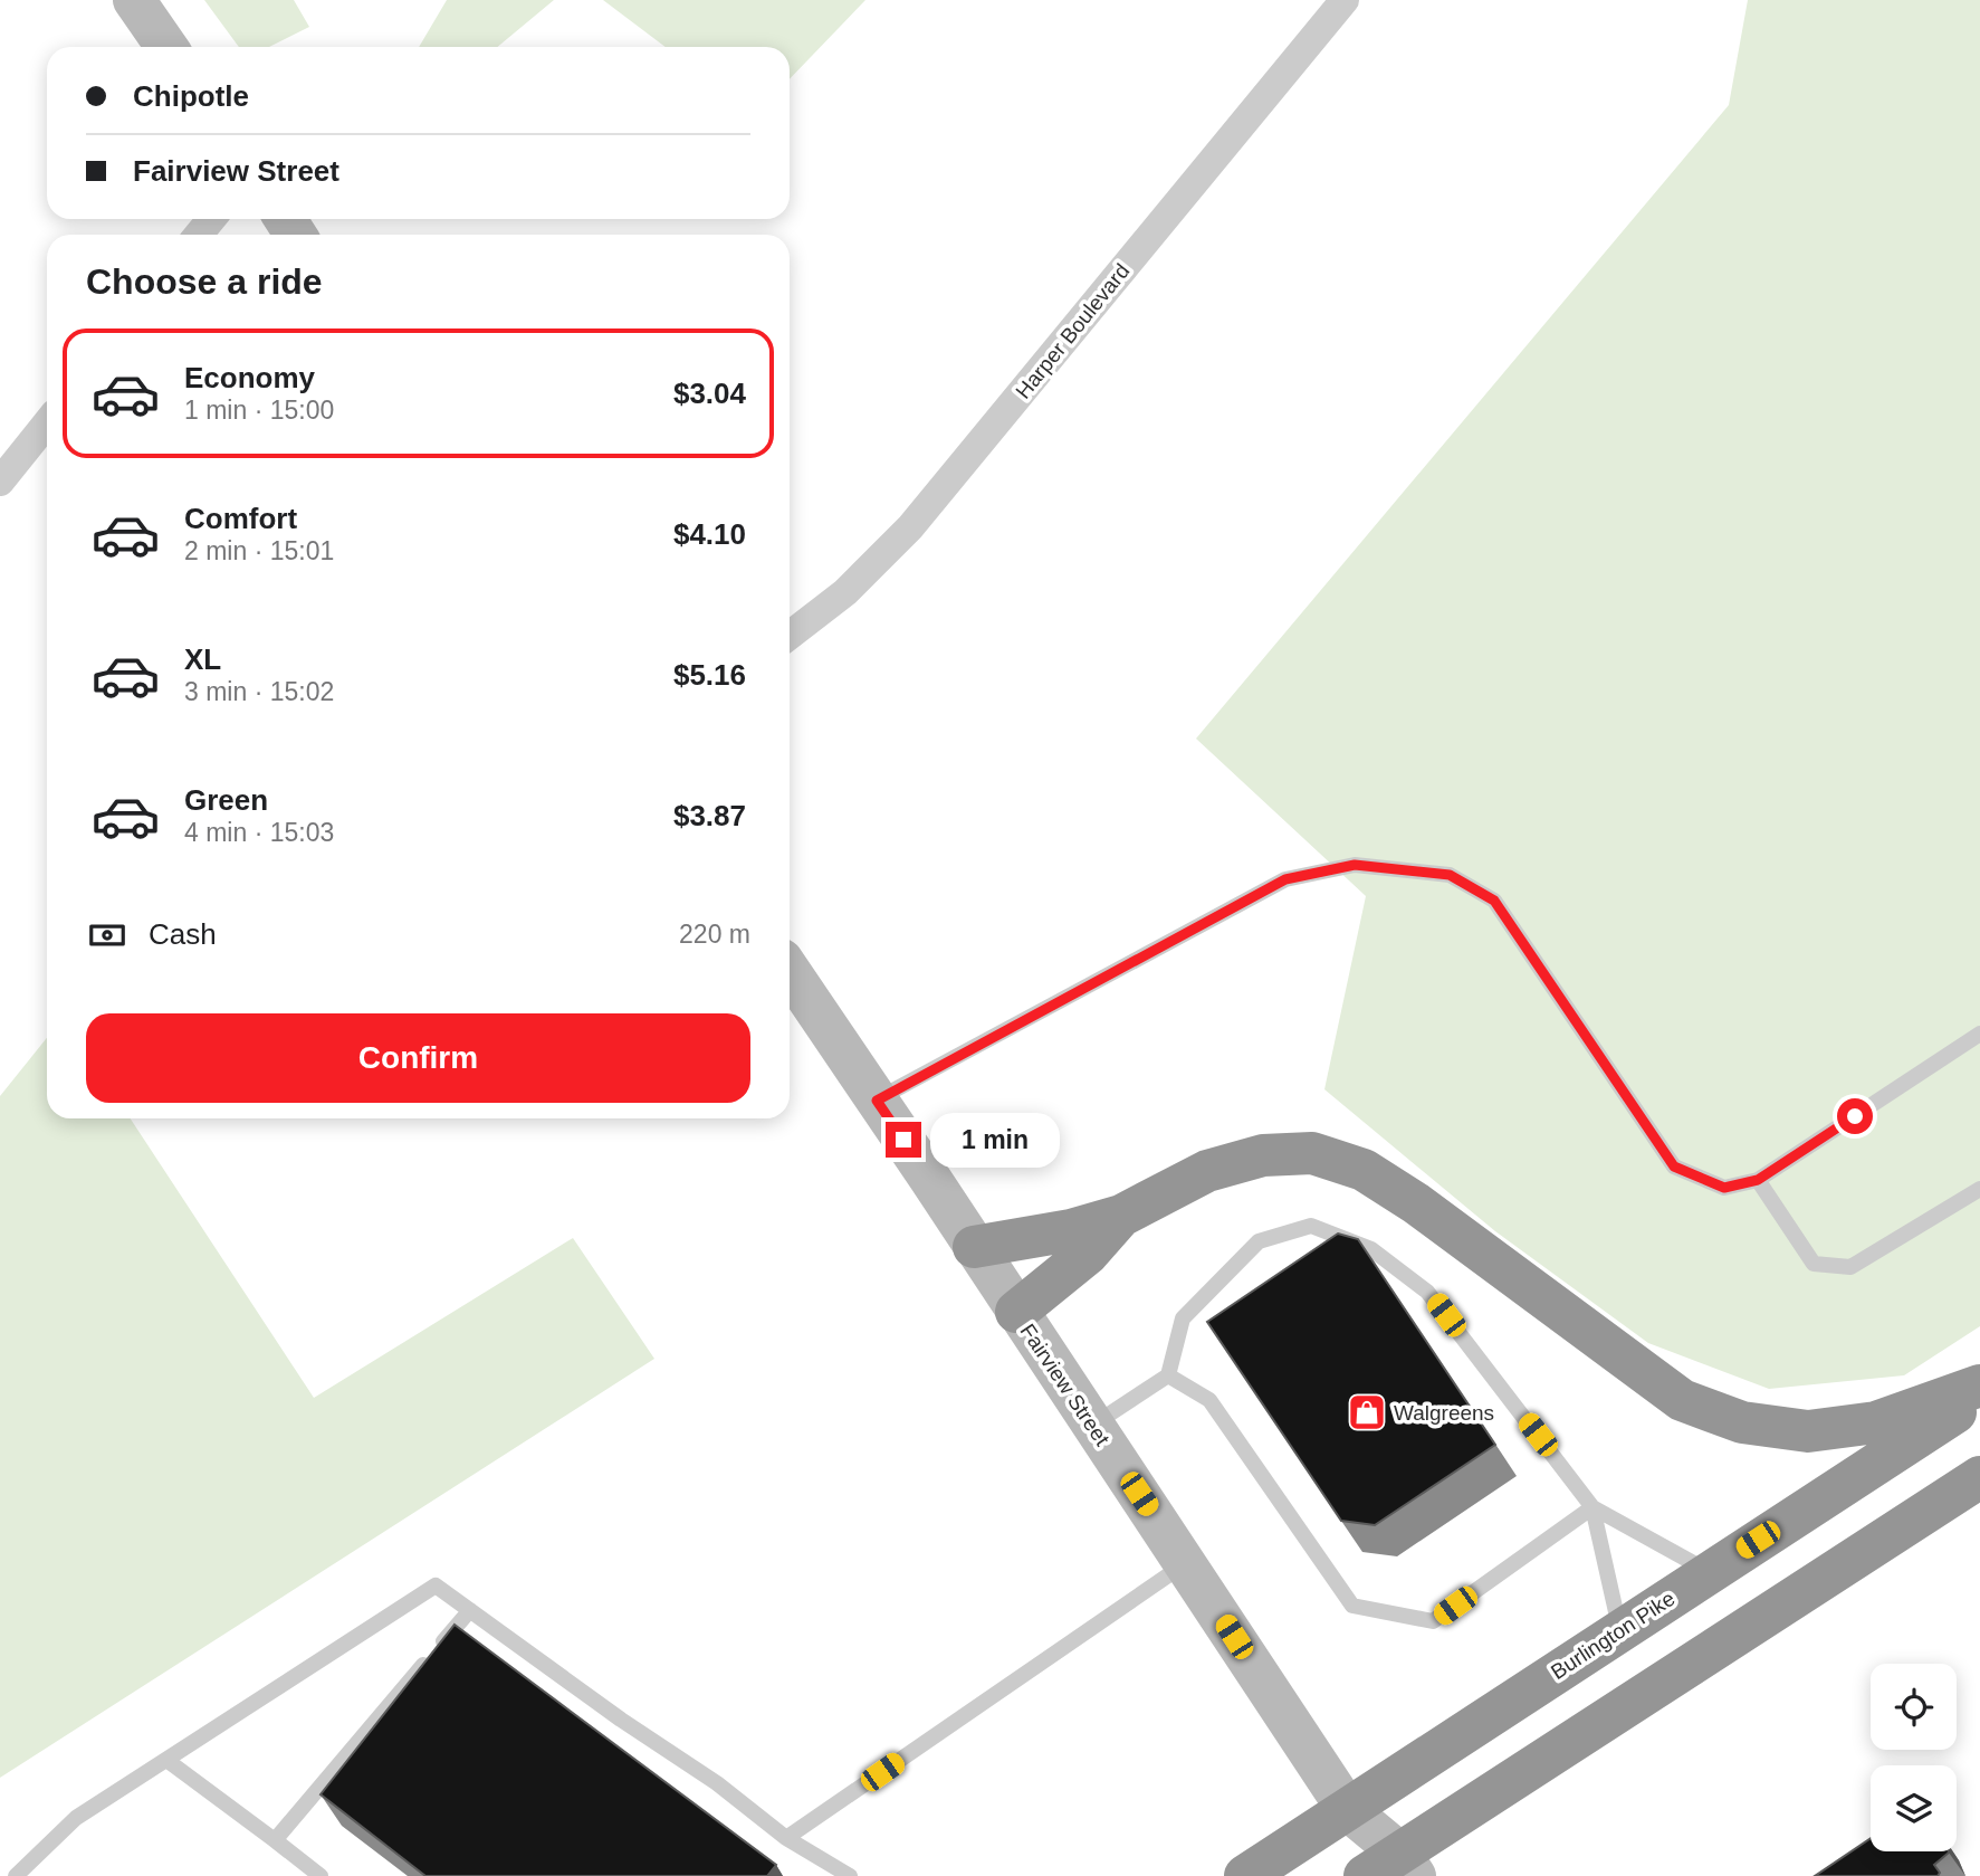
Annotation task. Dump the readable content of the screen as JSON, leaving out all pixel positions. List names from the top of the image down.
{
  "streets": {
    "highway": ["Burlington Pike"],
    "street": ["Harper Boulevard", "Fairview Street"]
  },
  "crossings": [
    ["Fairview Street", "Burlington Pike"]
  ],
  "places": {
    "shop": ["Walgreens"]
  },
  "page": {
    "banner": ["Chipotle", "Fairview Street"],
    "heading": "Choose a ride",
    "list": [
      {
        "name": "Economy",
        "note": "1 min · 15:00",
        "value": "$3.04"
      },
      {
        "name": "Comfort",
        "note": "2 min · 15:01",
        "value": "$4.10"
      },
      {
        "name": "XL",
        "note": "3 min · 15:02",
        "value": "$5.16"
      },
      {
        "name": "Green",
        "note": "4 min · 15:03",
        "value": "$3.87"
      }
    ],
    "pay": ["Cash", "220 m"],
    "buttons": "Confirm",
    "bubble": "1 min"
  }
}
